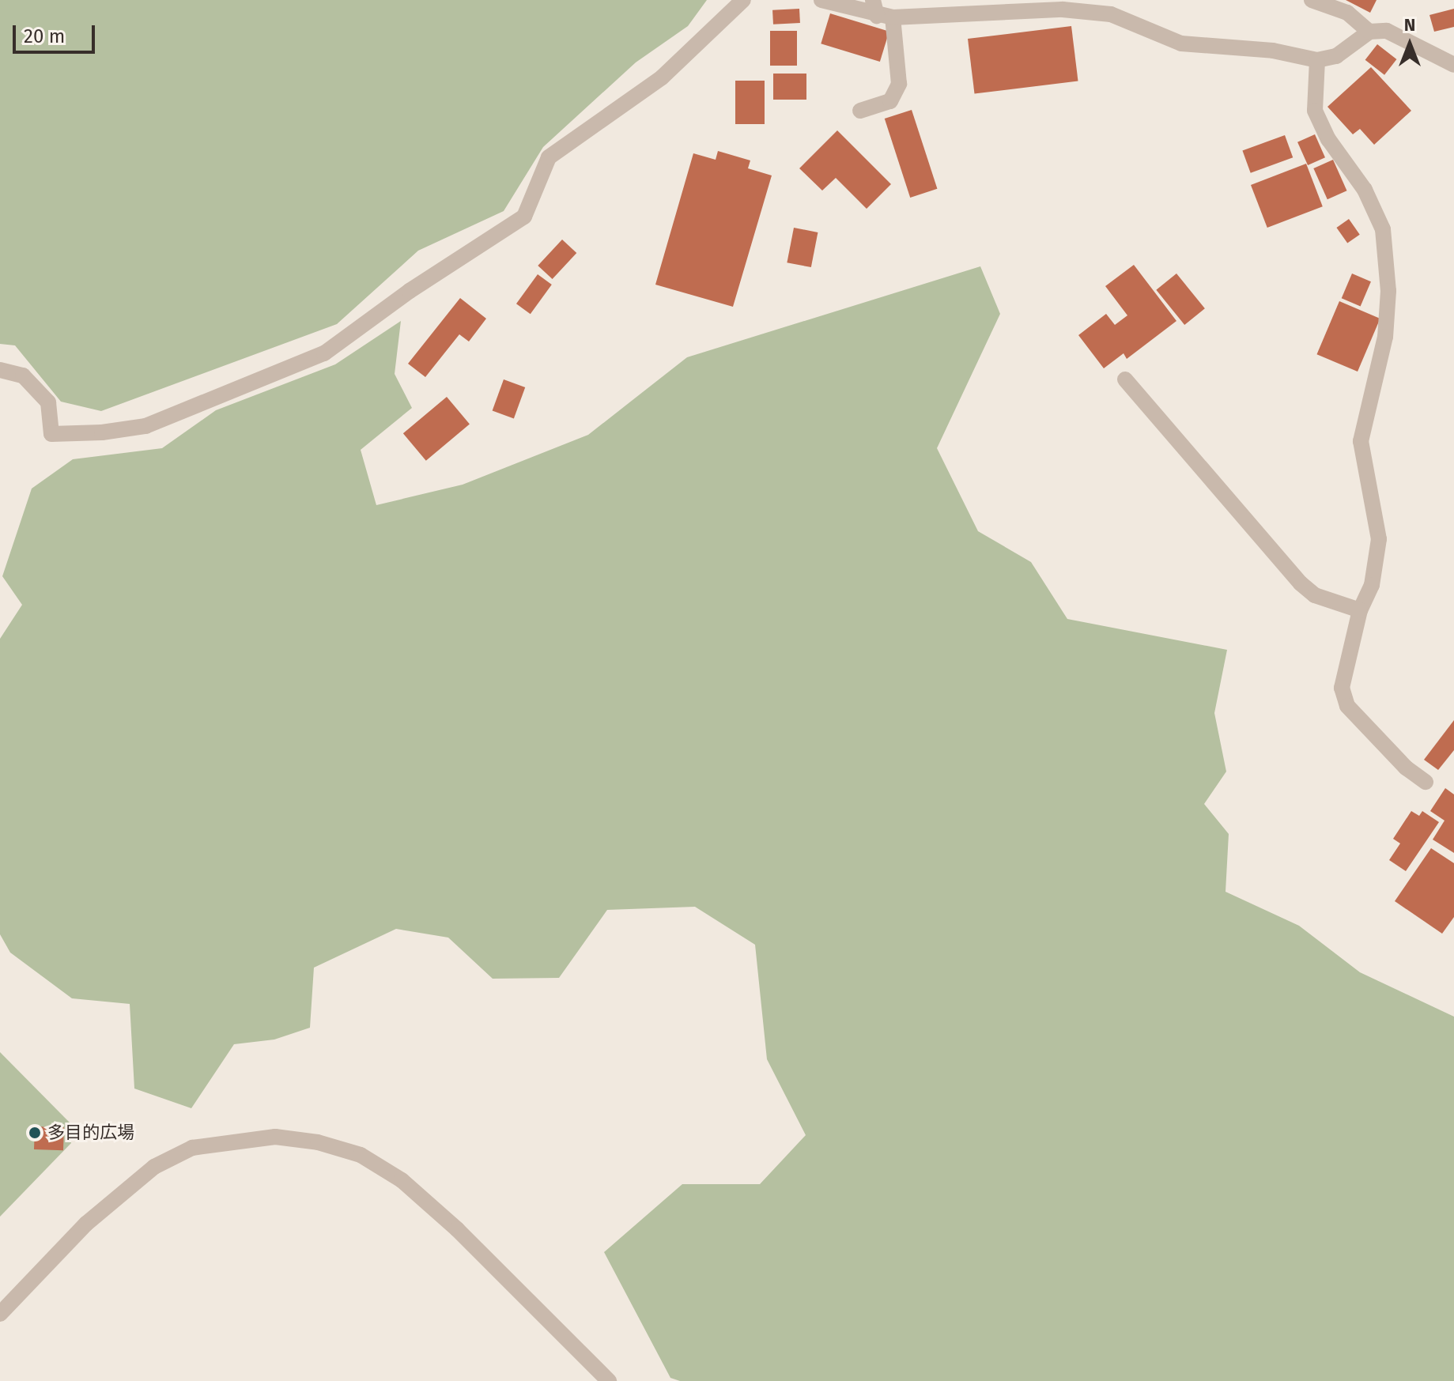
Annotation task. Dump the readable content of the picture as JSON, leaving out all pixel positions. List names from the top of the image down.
{
  "places": ["多目的広場"],
  "scale_bar": "20 m",
  "north": "top"
}
